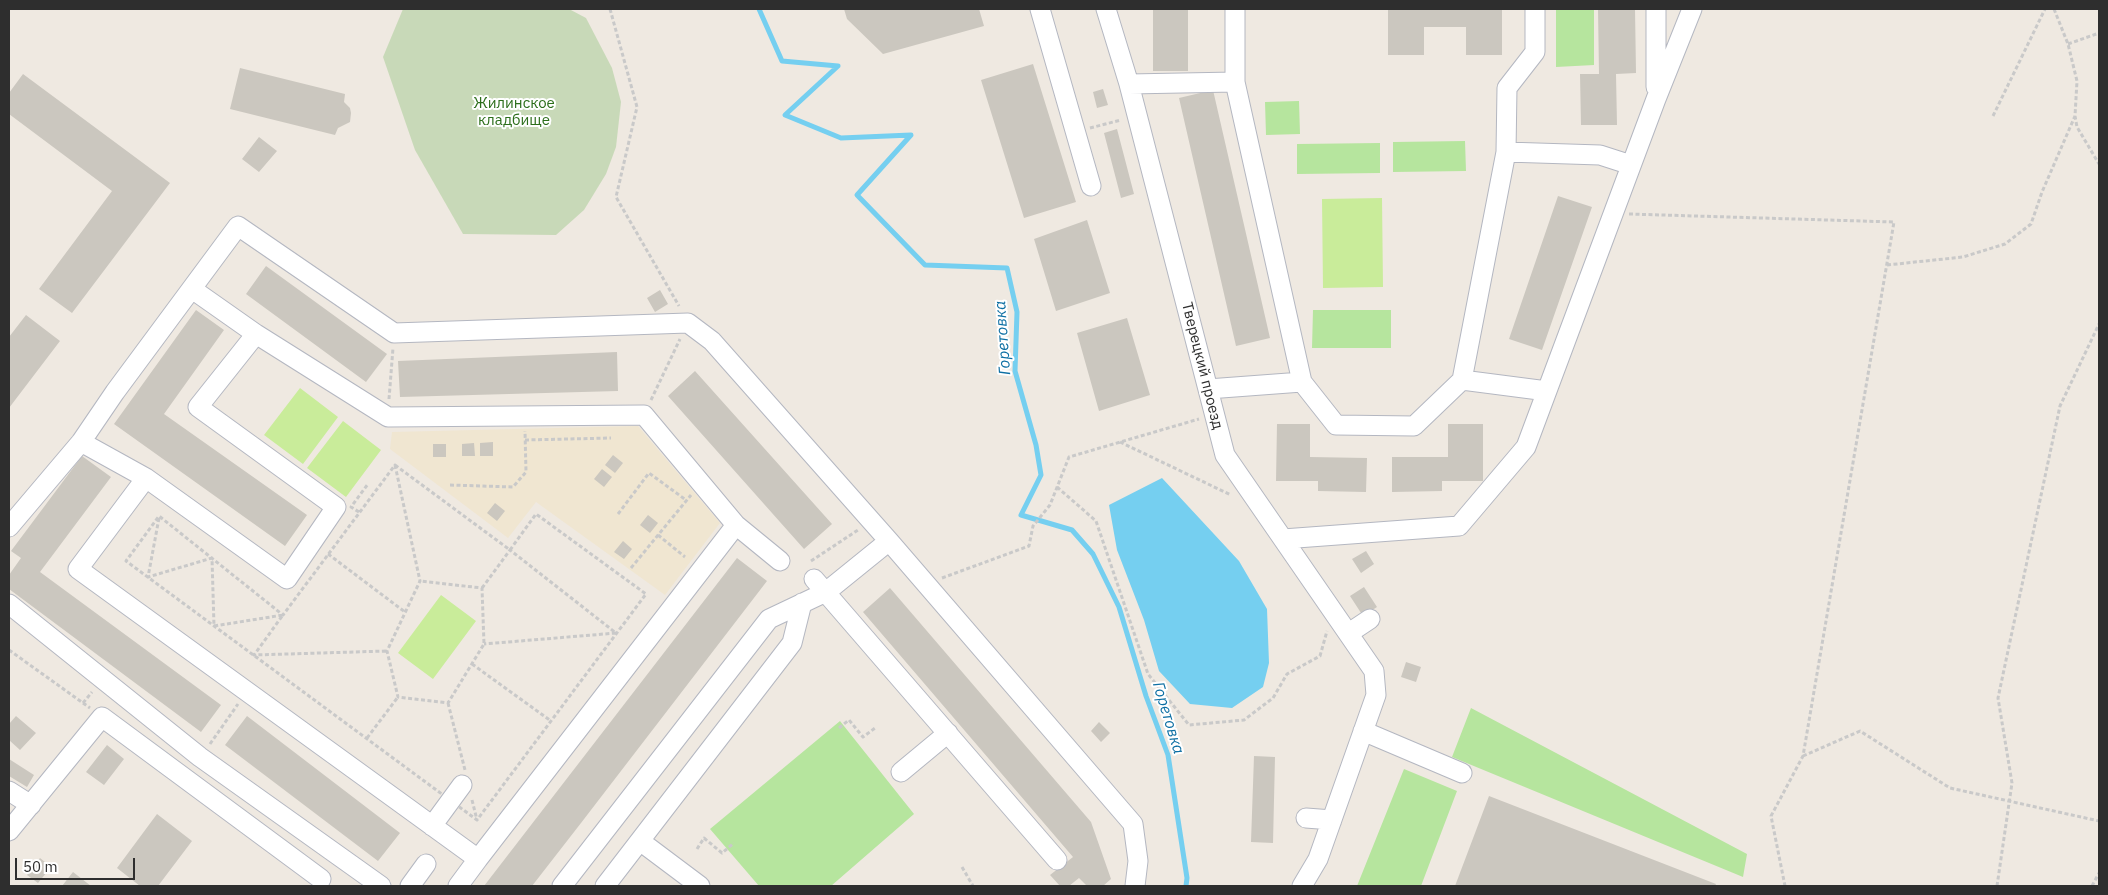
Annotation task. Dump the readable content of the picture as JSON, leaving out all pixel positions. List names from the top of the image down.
{
  "streets": {
    "lane": ["Тверецкий проезд"]
  },
  "water": ["Горетовка"],
  "parks": ["Жилинское кладбище"],
  "scale_bar": "50 m"
}
